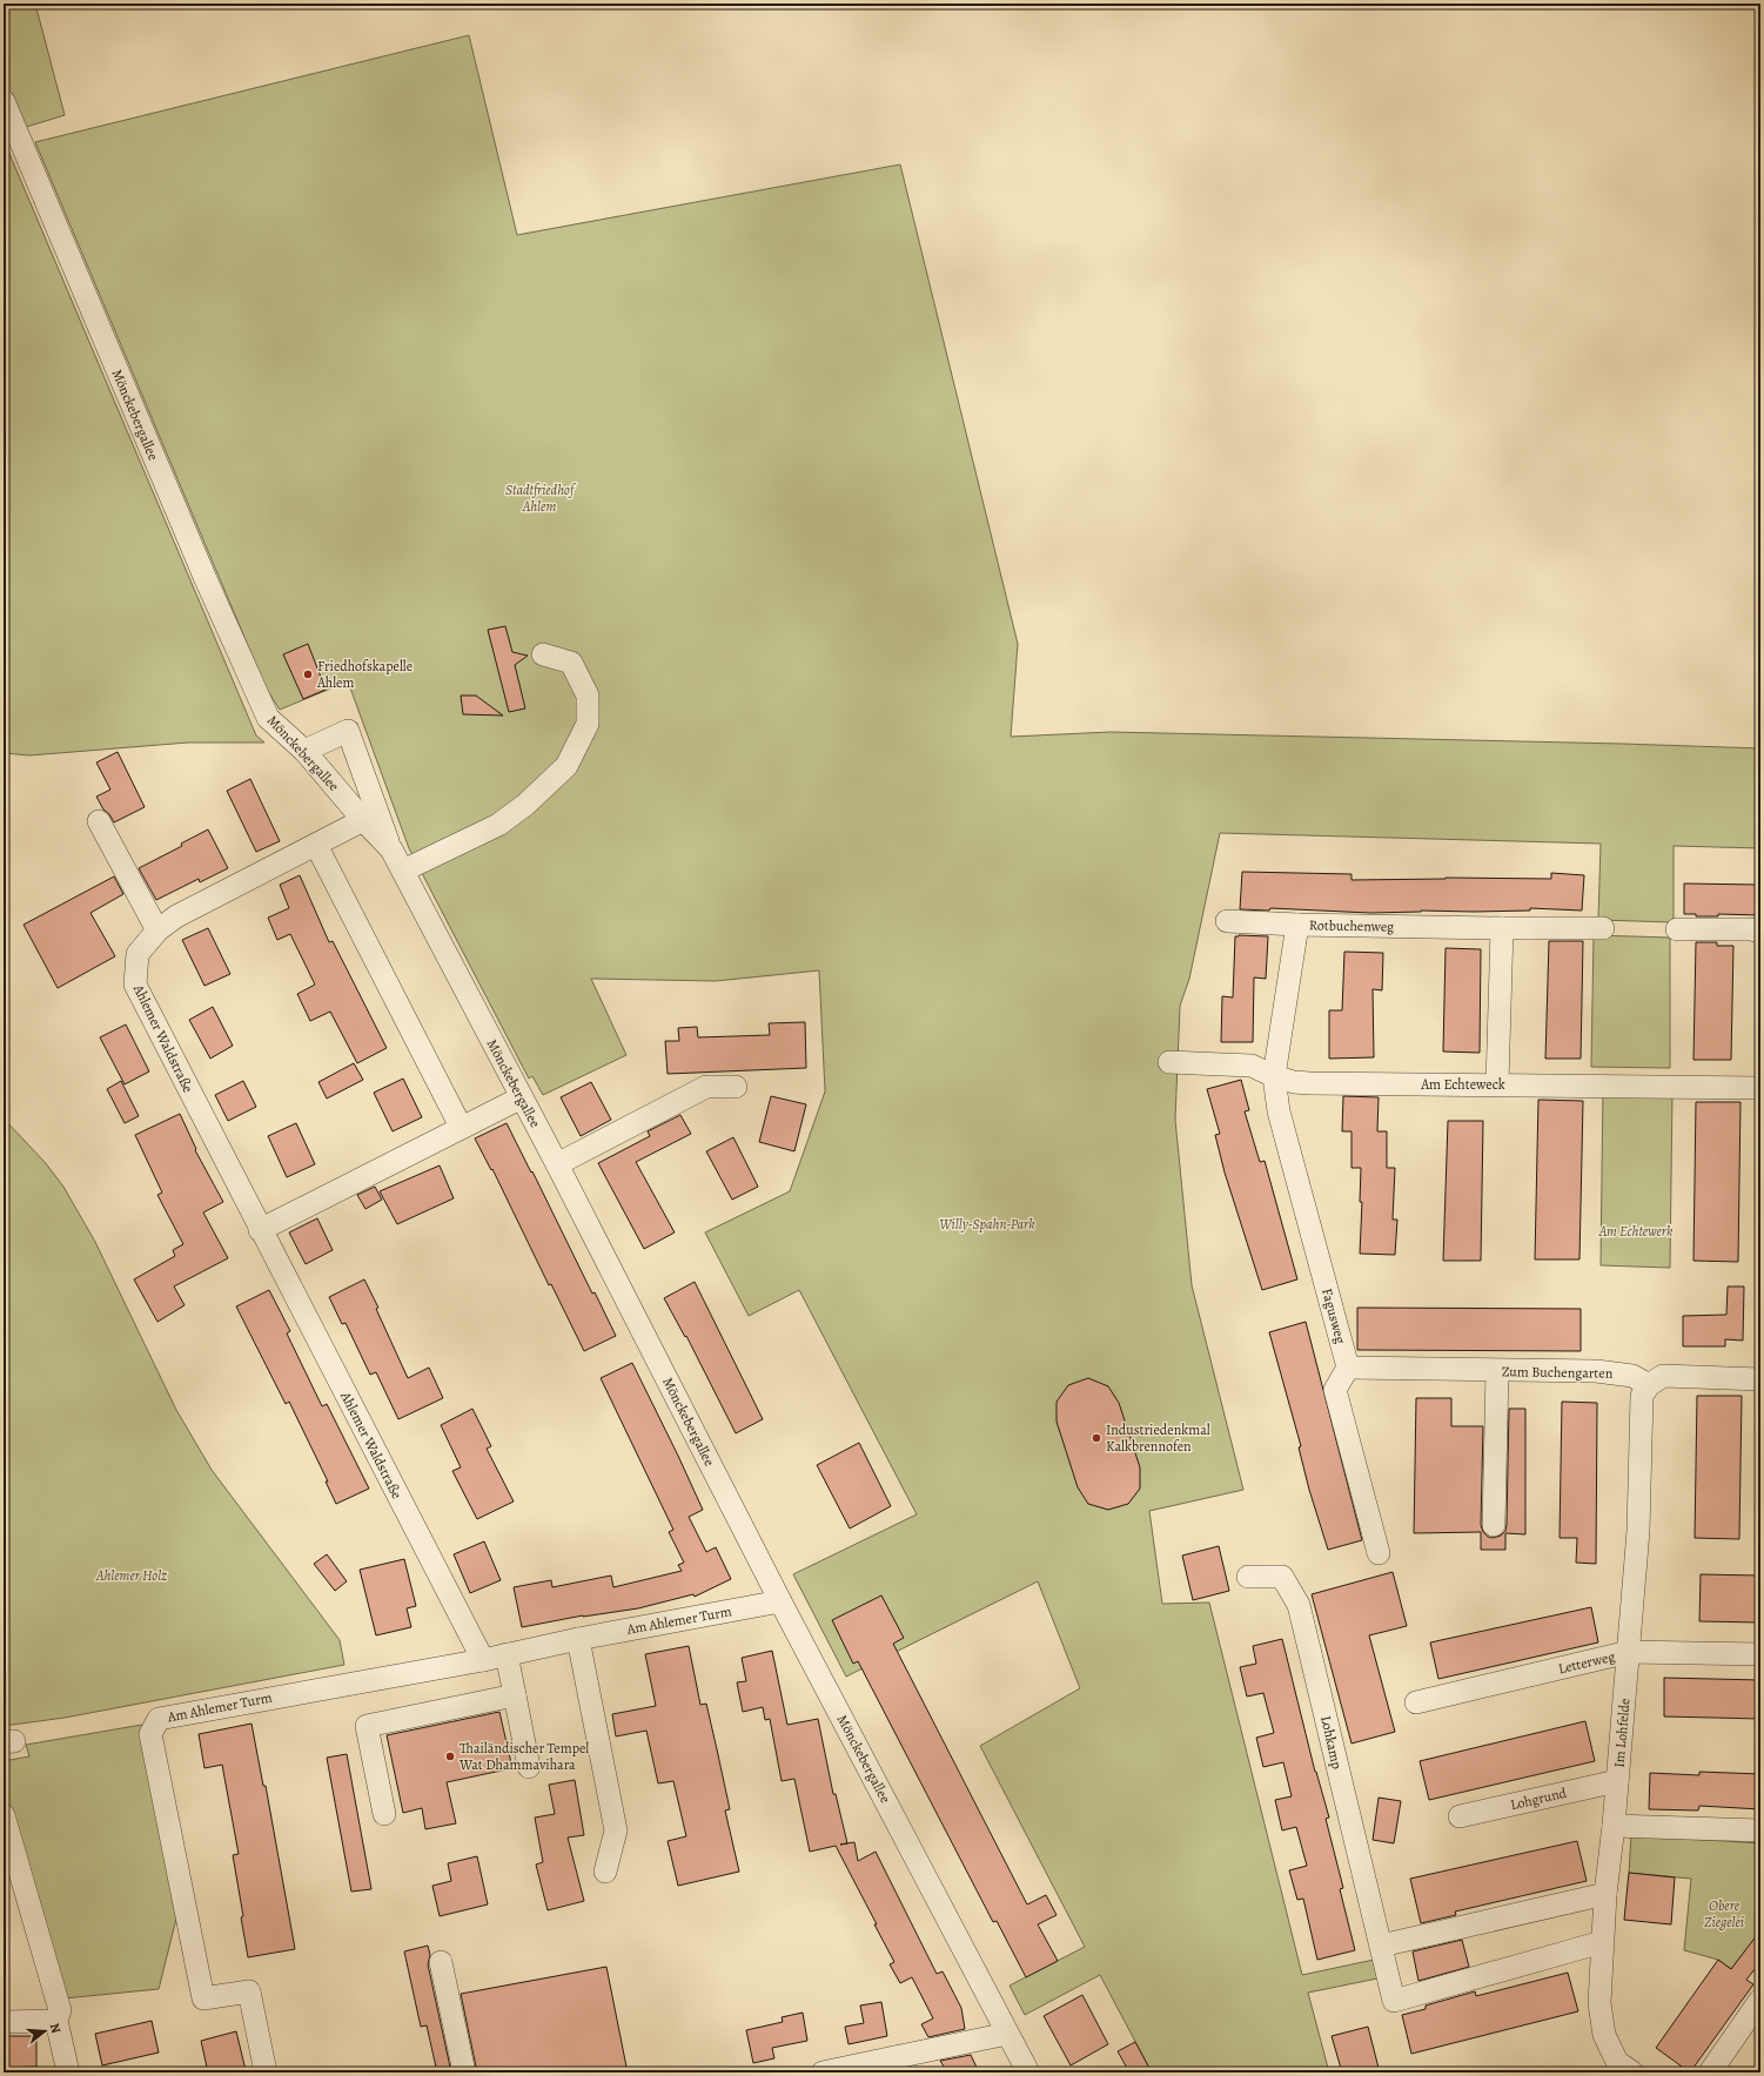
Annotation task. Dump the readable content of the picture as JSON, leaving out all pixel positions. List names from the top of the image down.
{
  "streets": {
    "street": [
      "Mönckebergallee",
      "Rotbuchenweg",
      "Ahlemer Waldstraße",
      "Am Echteweck",
      "Fagusweg",
      "Zum Buchengarten",
      "Am Ahlemer Turm",
      "Letterweg",
      "Im Lohfelde",
      "Lohkamp",
      "Lohgrund"
    ]
  },
  "crossings": [
    ["Mönckebergallee", "Ahlemer Waldstraße"],
    ["Mönckebergallee", "Am Ahlemer Turm"],
    ["Rotbuchenweg", "Am Echteweck"],
    ["Rotbuchenweg", "Fagusweg"],
    ["Ahlemer Waldstraße", "Am Ahlemer Turm"],
    ["Am Echteweck", "Fagusweg"],
    ["Fagusweg", "Zum Buchengarten"],
    ["Zum Buchengarten", "Im Lohfelde"],
    ["Letterweg", "Im Lohfelde"],
    ["Im Lohfelde", "Lohkamp"],
    ["Im Lohfelde", "Lohgrund"]
  ],
  "parks": [
    "Stadtfriedhof Ahlem",
    "Willy-Spahn-Park",
    "Am Echtewerk",
    "Ahlemer Holz",
    "Obere Ziegelei"
  ],
  "places": ["Friedhofskapelle Ahlem", "Industriedenkmal Kalkbrennofen", "Thailändischer Tempel Wat Dhammavihara"],
  "north": "right"
}
